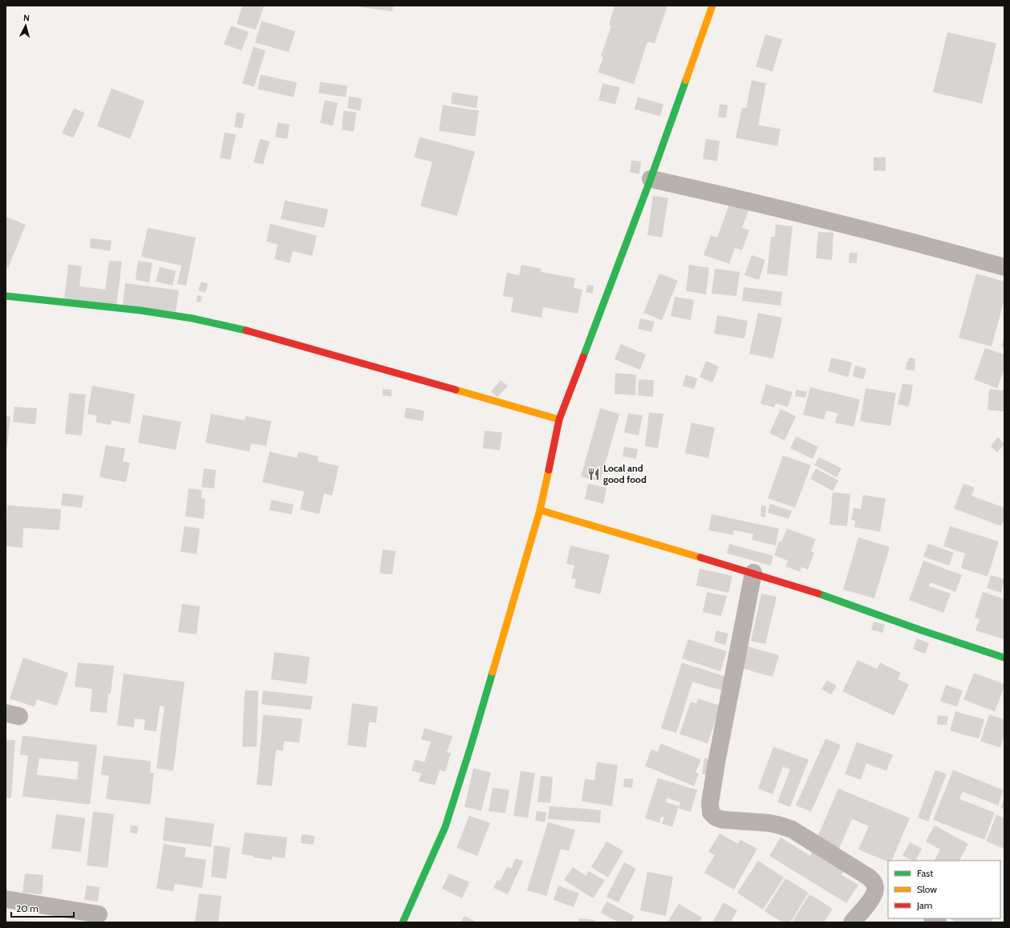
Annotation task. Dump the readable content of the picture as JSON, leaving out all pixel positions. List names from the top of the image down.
{
  "places": {
    "restaurant": ["Local and good food"]
  },
  "legend": ["Fast", "Slow", "Jam"],
  "scale_bar": "20 m",
  "north": "top"
}
